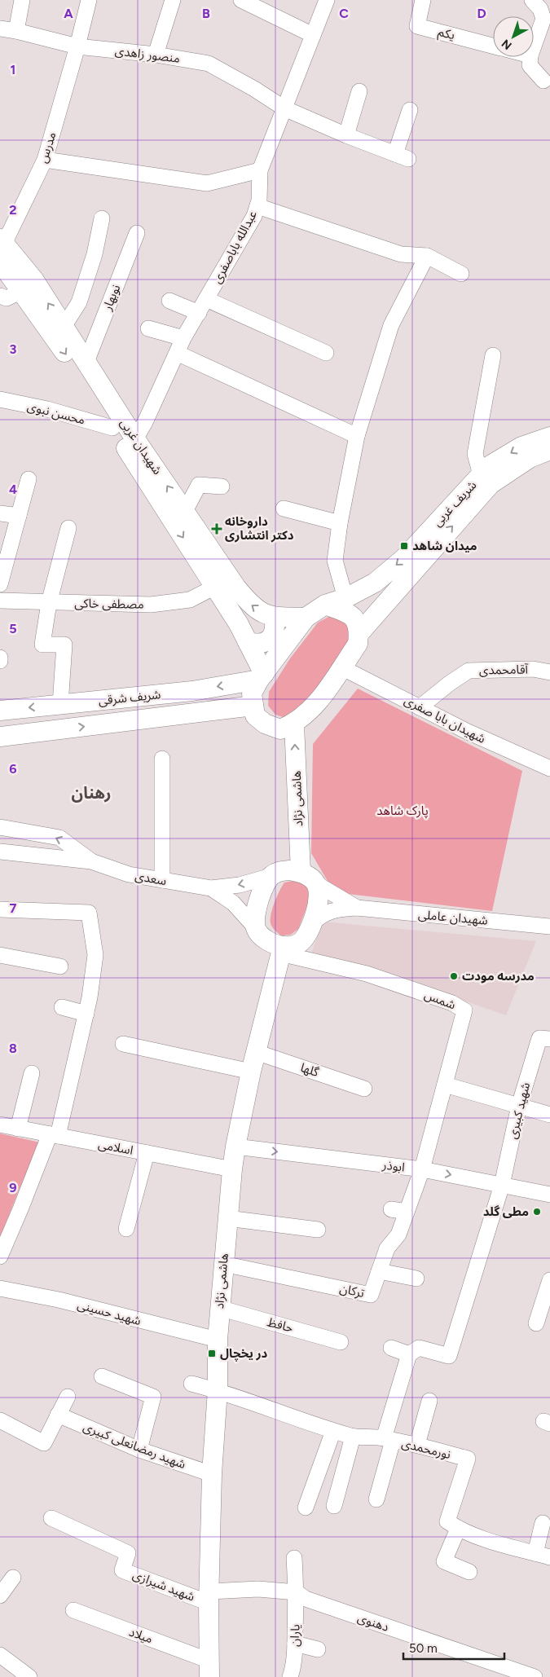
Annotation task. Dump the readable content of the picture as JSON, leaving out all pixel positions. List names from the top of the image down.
{
  "streets": {
    "main road": [
      "شهیدان غربی",
      "شریف غربی",
      "شریف شرقی",
      "هاشمی نژاد"
    ],
    "street": [
      "یکم",
      "منصور زاهدی",
      "مدرس",
      "عبدالله باباصفری",
      "نوبهار",
      "محسن نبوی",
      "مصطفی خاکی",
      "آقامحمدی",
      "شهیدان بابا صفری",
      "سعدی",
      "شهیدان عاملی",
      "شمس",
      "گلها",
      "شهید کبیری",
      "اسلامی",
      "ابوذر",
      "ترکان",
      "شهید حسینی",
      "حافظ",
      "شهید رمضانعلی کبیری",
      "نورمحمدی",
      "شهید شیرازی",
      "دهنوی",
      "میلاد",
      "یاران"
    ]
  },
  "crossings": [
    ["منصور زاهدی", "مدرس"],
    ["منصور زاهدی", "عبدالله باباصفری"],
    ["مدرس", "شهیدان غربی"],
    ["عبدالله باباصفری", "شهیدان غربی"],
    ["نوبهار", "شهیدان غربی"],
    ["محسن نبوی", "شهیدان غربی"],
    ["شهیدان غربی", "مصطفی خاکی"],
    ["شهیدان غربی", "شریف شرقی"],
    ["آقامحمدی", "شهیدان بابا صفری"],
    ["هاشمی نژاد", "شهیدان عاملی"],
    ["هاشمی نژاد", "شمس"],
    ["هاشمی نژاد", "گلها"],
    ["هاشمی نژاد", "اسلامی"],
    ["هاشمی نژاد", "ابوذر"],
    ["هاشمی نژاد", "ترکان"],
    ["هاشمی نژاد", "شهید حسینی"],
    ["هاشمی نژاد", "حافظ"],
    ["هاشمی نژاد", "شهید رمضانعلی کبیری"],
    ["هاشمی نژاد", "نورمحمدی"],
    ["هاشمی نژاد", "شهید شیرازی"],
    ["هاشمی نژاد", "دهنوی"],
    ["هاشمی نژاد", "میلاد"],
    ["شهیدان عاملی", "شمس"],
    ["شمس", "ابوذر"],
    ["شمس", "ترکان"],
    ["شهید کبیری", "ابوذر"],
    ["ابوذر", "ترکان"],
    ["شهید شیرازی", "دهنوی"],
    ["دهنوی", "یاران"]
  ],
  "districts": ["رهنان"],
  "parks": ["پارک شاهد"],
  "places": {
    "health": ["داروخانه دکتر انتشاری"],
    "transit": ["میدان شاهد", "در یخچال"],
    "other": ["مدرسه مودت", "مطی گلد"]
  },
  "scale_bar": "50 m",
  "north": "bottom left",
  "grid": {
    "columns": [
      "A",
      "B",
      "C",
      "D"
    ],
    "rows": [
      "1",
      "2",
      "3",
      "4",
      "5",
      "6",
      "7",
      "8",
      "9"
    ]
  }
}
